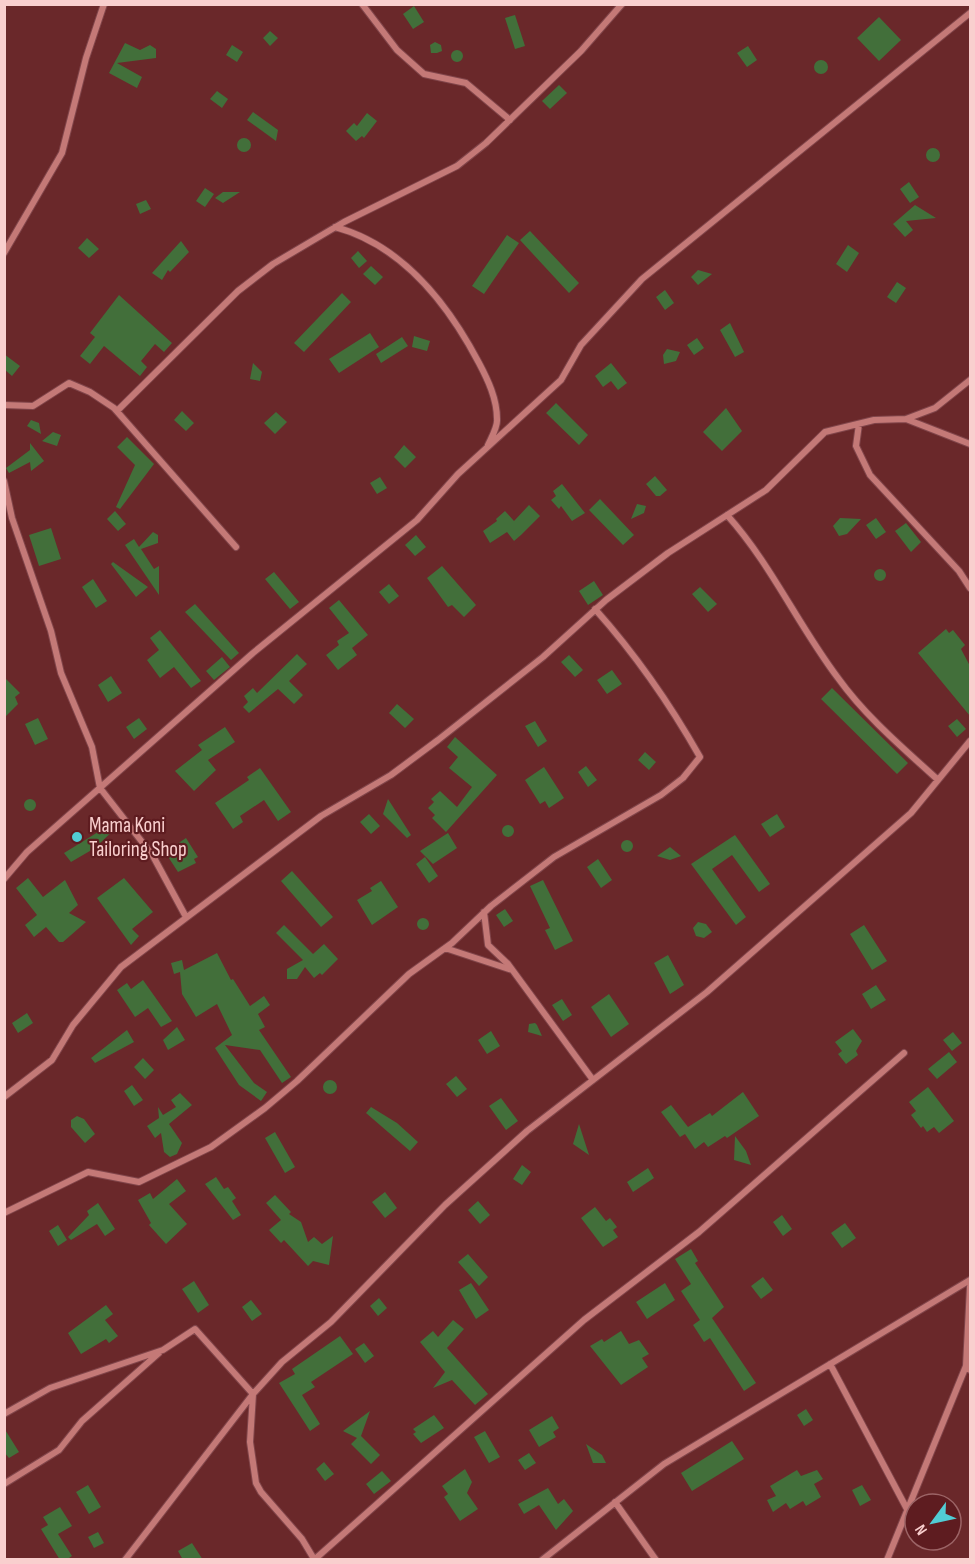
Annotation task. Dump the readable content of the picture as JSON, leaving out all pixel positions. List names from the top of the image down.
{
  "places": ["Mama Koni Tailoring Shop"],
  "north": "bottom left"
}
